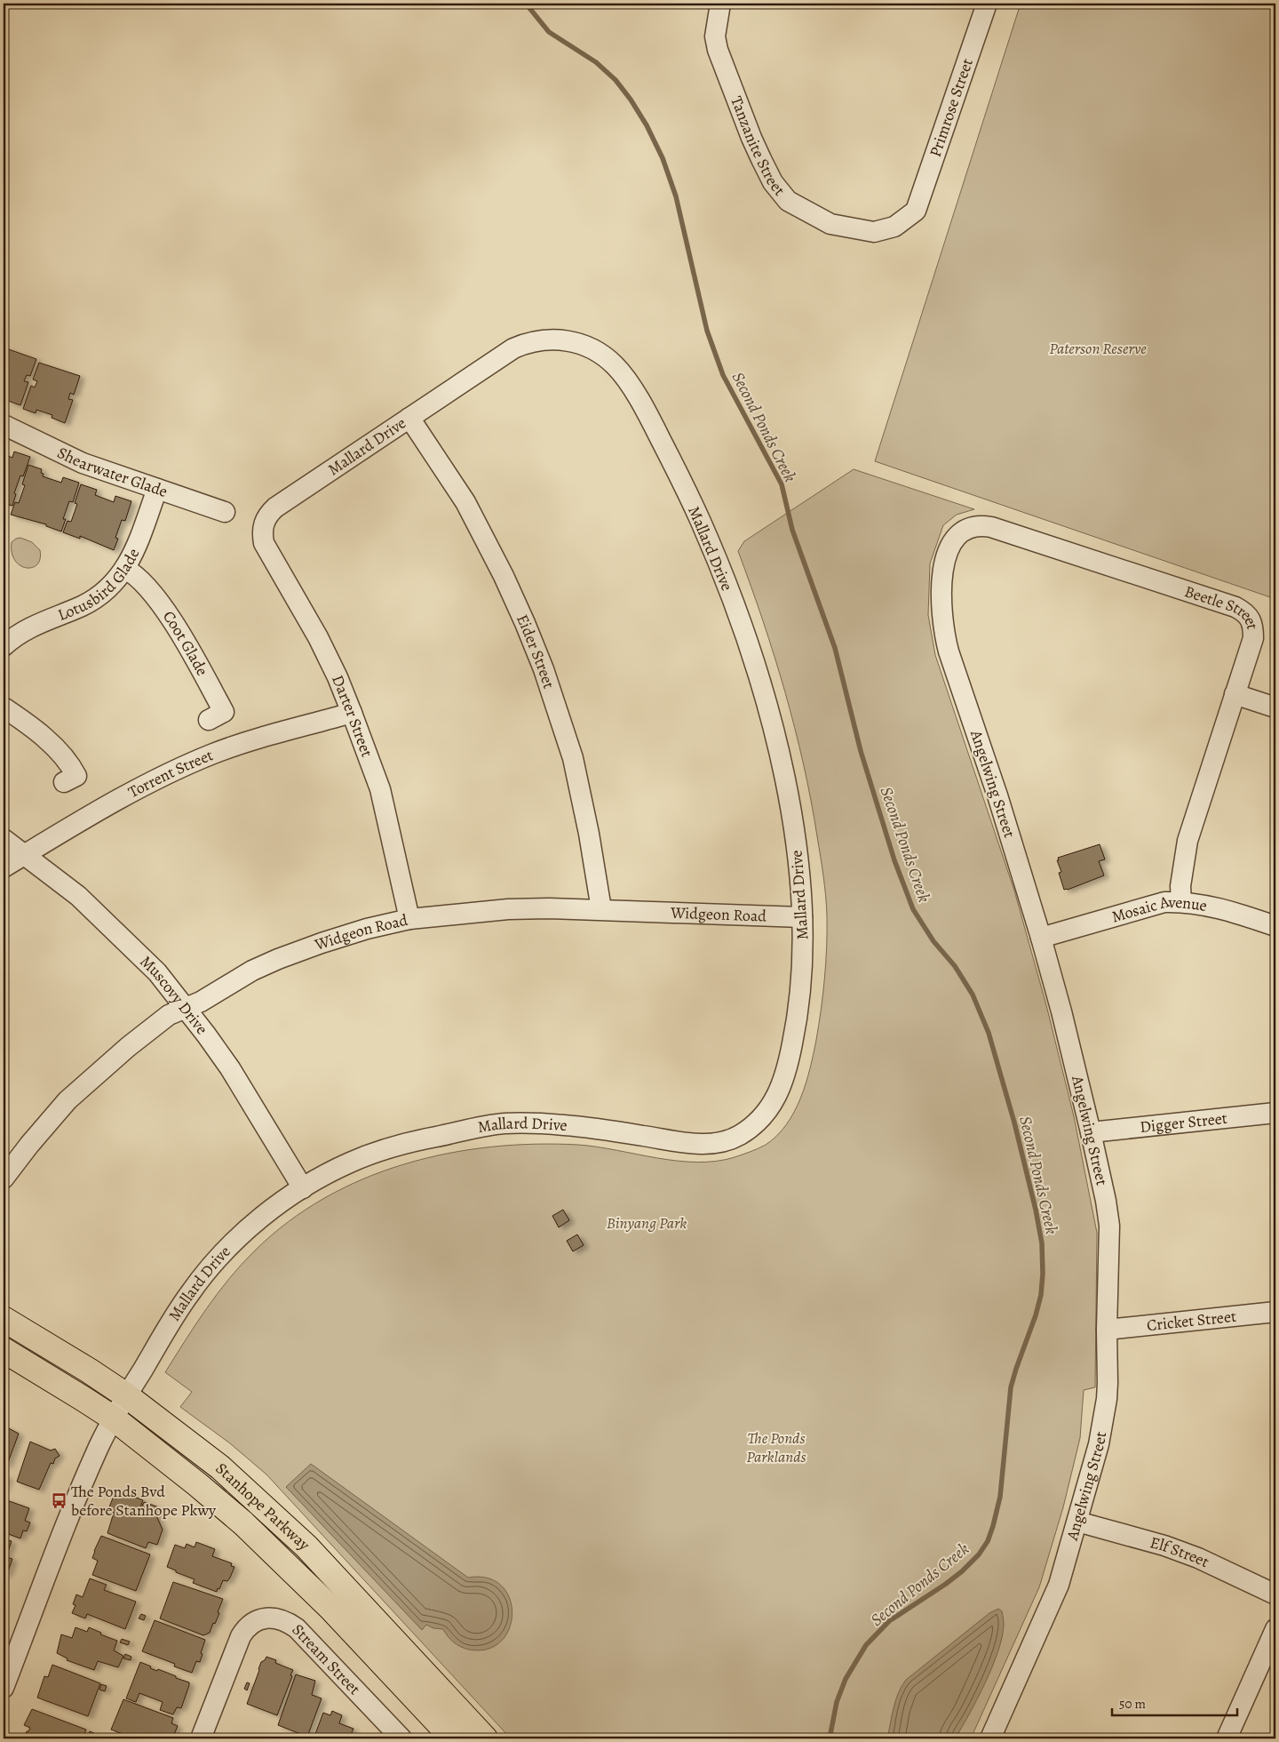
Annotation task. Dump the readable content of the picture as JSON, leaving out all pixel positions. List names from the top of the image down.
{
  "streets": {
    "main road": ["Stanhope Parkway"],
    "street": [
      "Primrose Street",
      "Tanzanite Street",
      "Mallard Drive",
      "Shearwater Glade",
      "Lotusbird Glade",
      "Beetle Street",
      "Coot Glade",
      "Eider Street",
      "Darter Street",
      "Torrent Street",
      "Angelwing Street",
      "Mosaic Avenue",
      "Widgeon Road",
      "Muscovy Drive",
      "Digger Street",
      "Cricket Street",
      "Elf Street",
      "Stream Street"
    ]
  },
  "crossings": [
    ["Primrose Street", "Tanzanite Street"],
    ["Mallard Drive", "Eider Street"],
    ["Mallard Drive", "Darter Street"],
    ["Mallard Drive", "Widgeon Road"],
    ["Mallard Drive", "Muscovy Drive"],
    ["Mallard Drive", "Stanhope Parkway"],
    ["Shearwater Glade", "Lotusbird Glade"],
    ["Lotusbird Glade", "Coot Glade"],
    ["Beetle Street", "Angelwing Street"],
    ["Beetle Street", "Mosaic Avenue"],
    ["Eider Street", "Widgeon Road"],
    ["Darter Street", "Torrent Street"],
    ["Darter Street", "Widgeon Road"],
    ["Torrent Street", "Muscovy Drive"],
    ["Angelwing Street", "Mosaic Avenue"],
    ["Angelwing Street", "Digger Street"],
    ["Angelwing Street", "Cricket Street"],
    ["Angelwing Street", "Elf Street"],
    ["Widgeon Road", "Muscovy Drive"]
  ],
  "water": ["Second Ponds Creek"],
  "parks": ["Paterson Reserve", "Binyang Park", "The Ponds Parklands"],
  "places": {
    "bus stop": ["The Ponds Bvd before Stanhope Pkwy"]
  },
  "scale_bar": "50 m"
}
